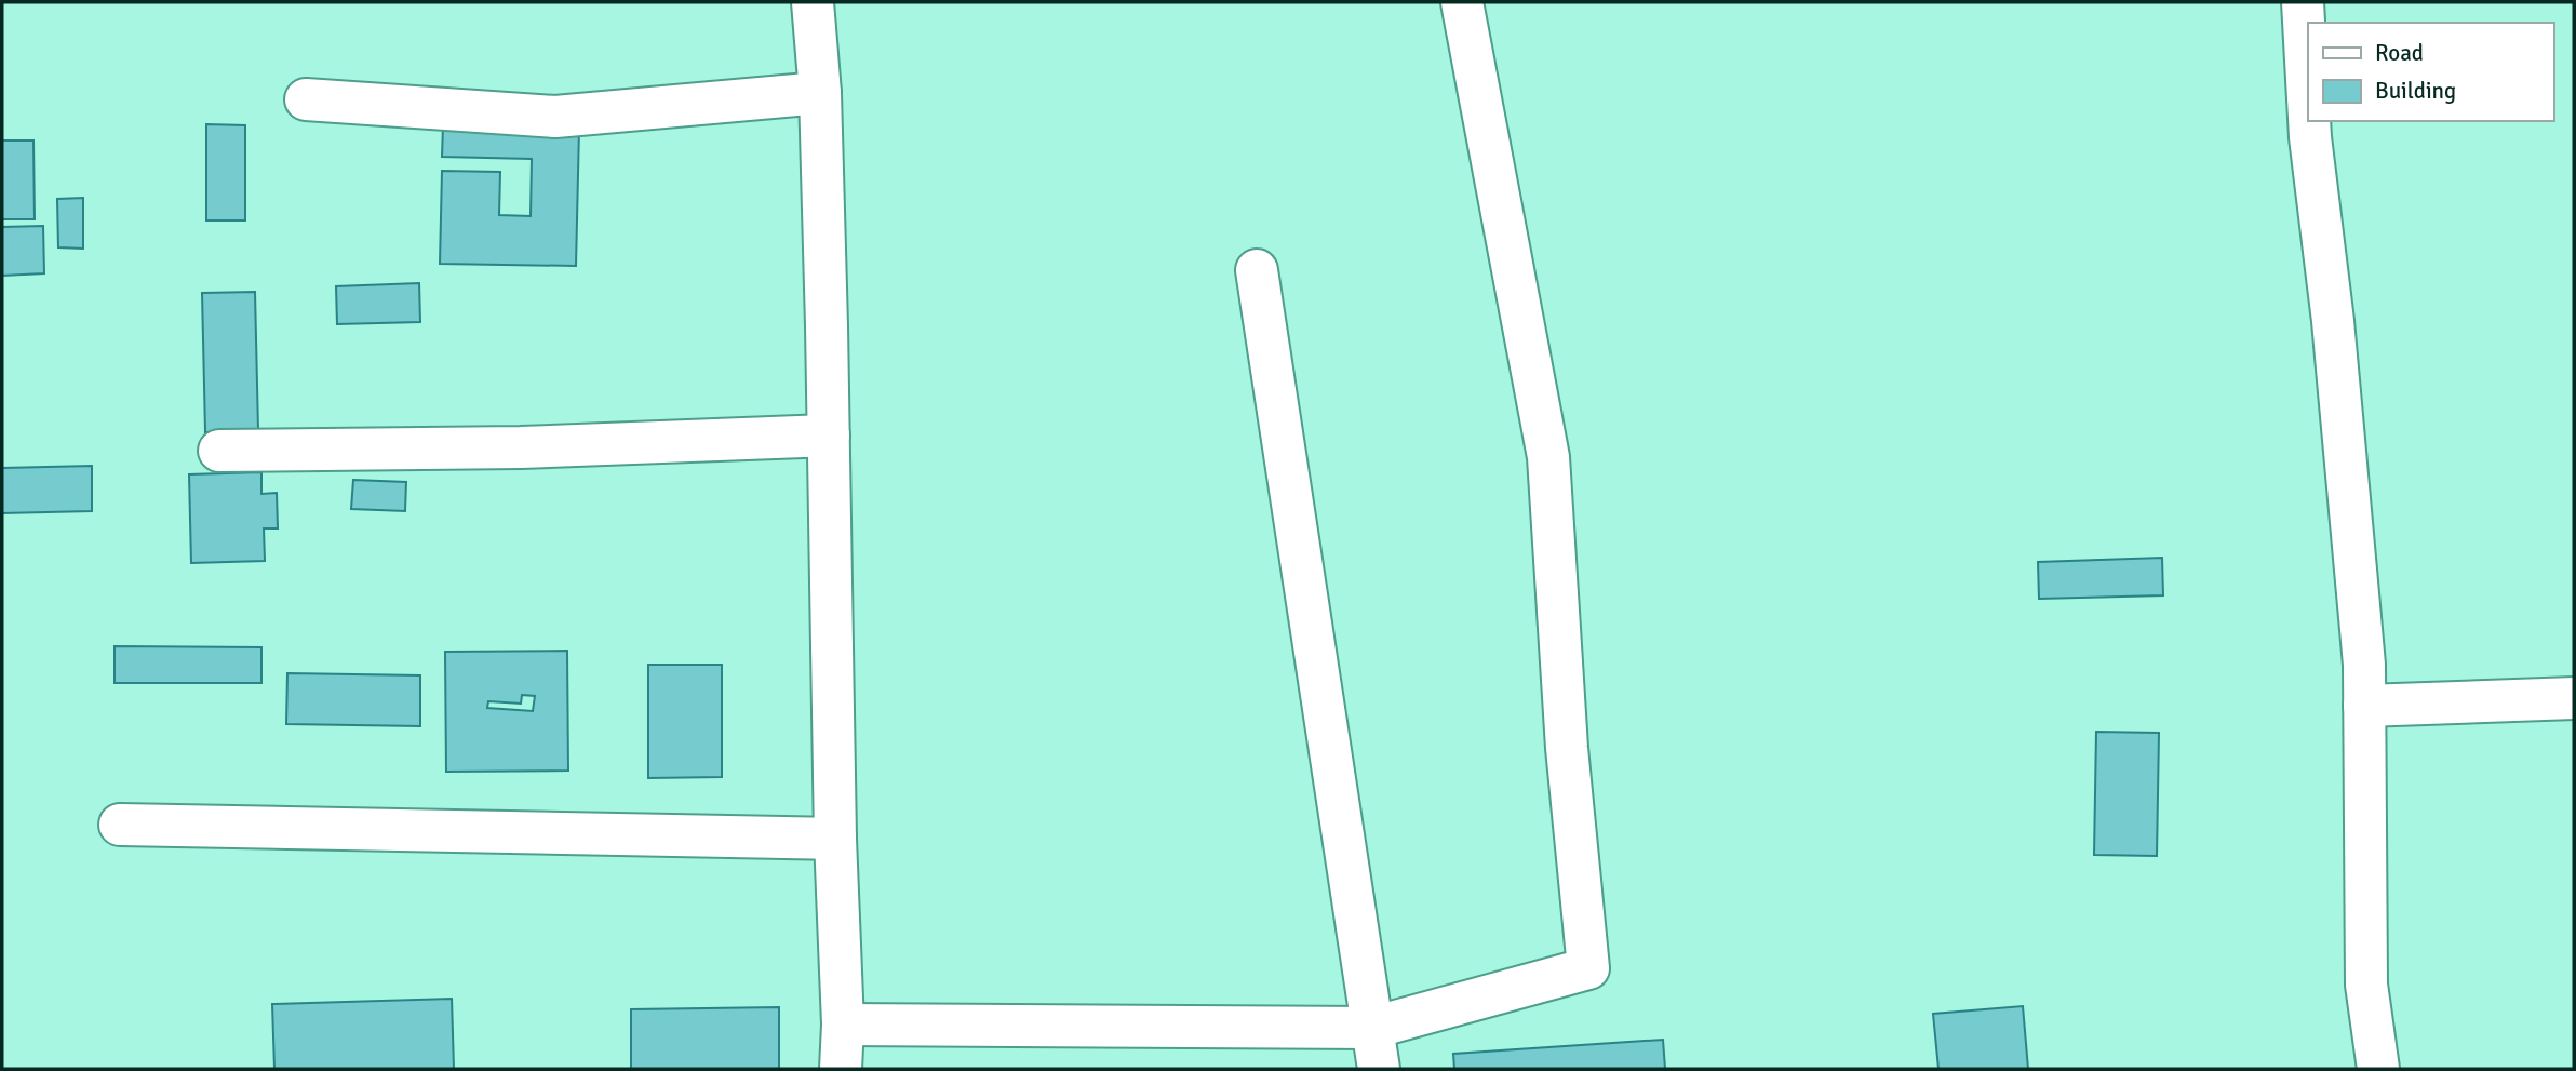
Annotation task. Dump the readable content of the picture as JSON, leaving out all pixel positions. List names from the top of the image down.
{
  "legend": ["Road", "Building"]
}
